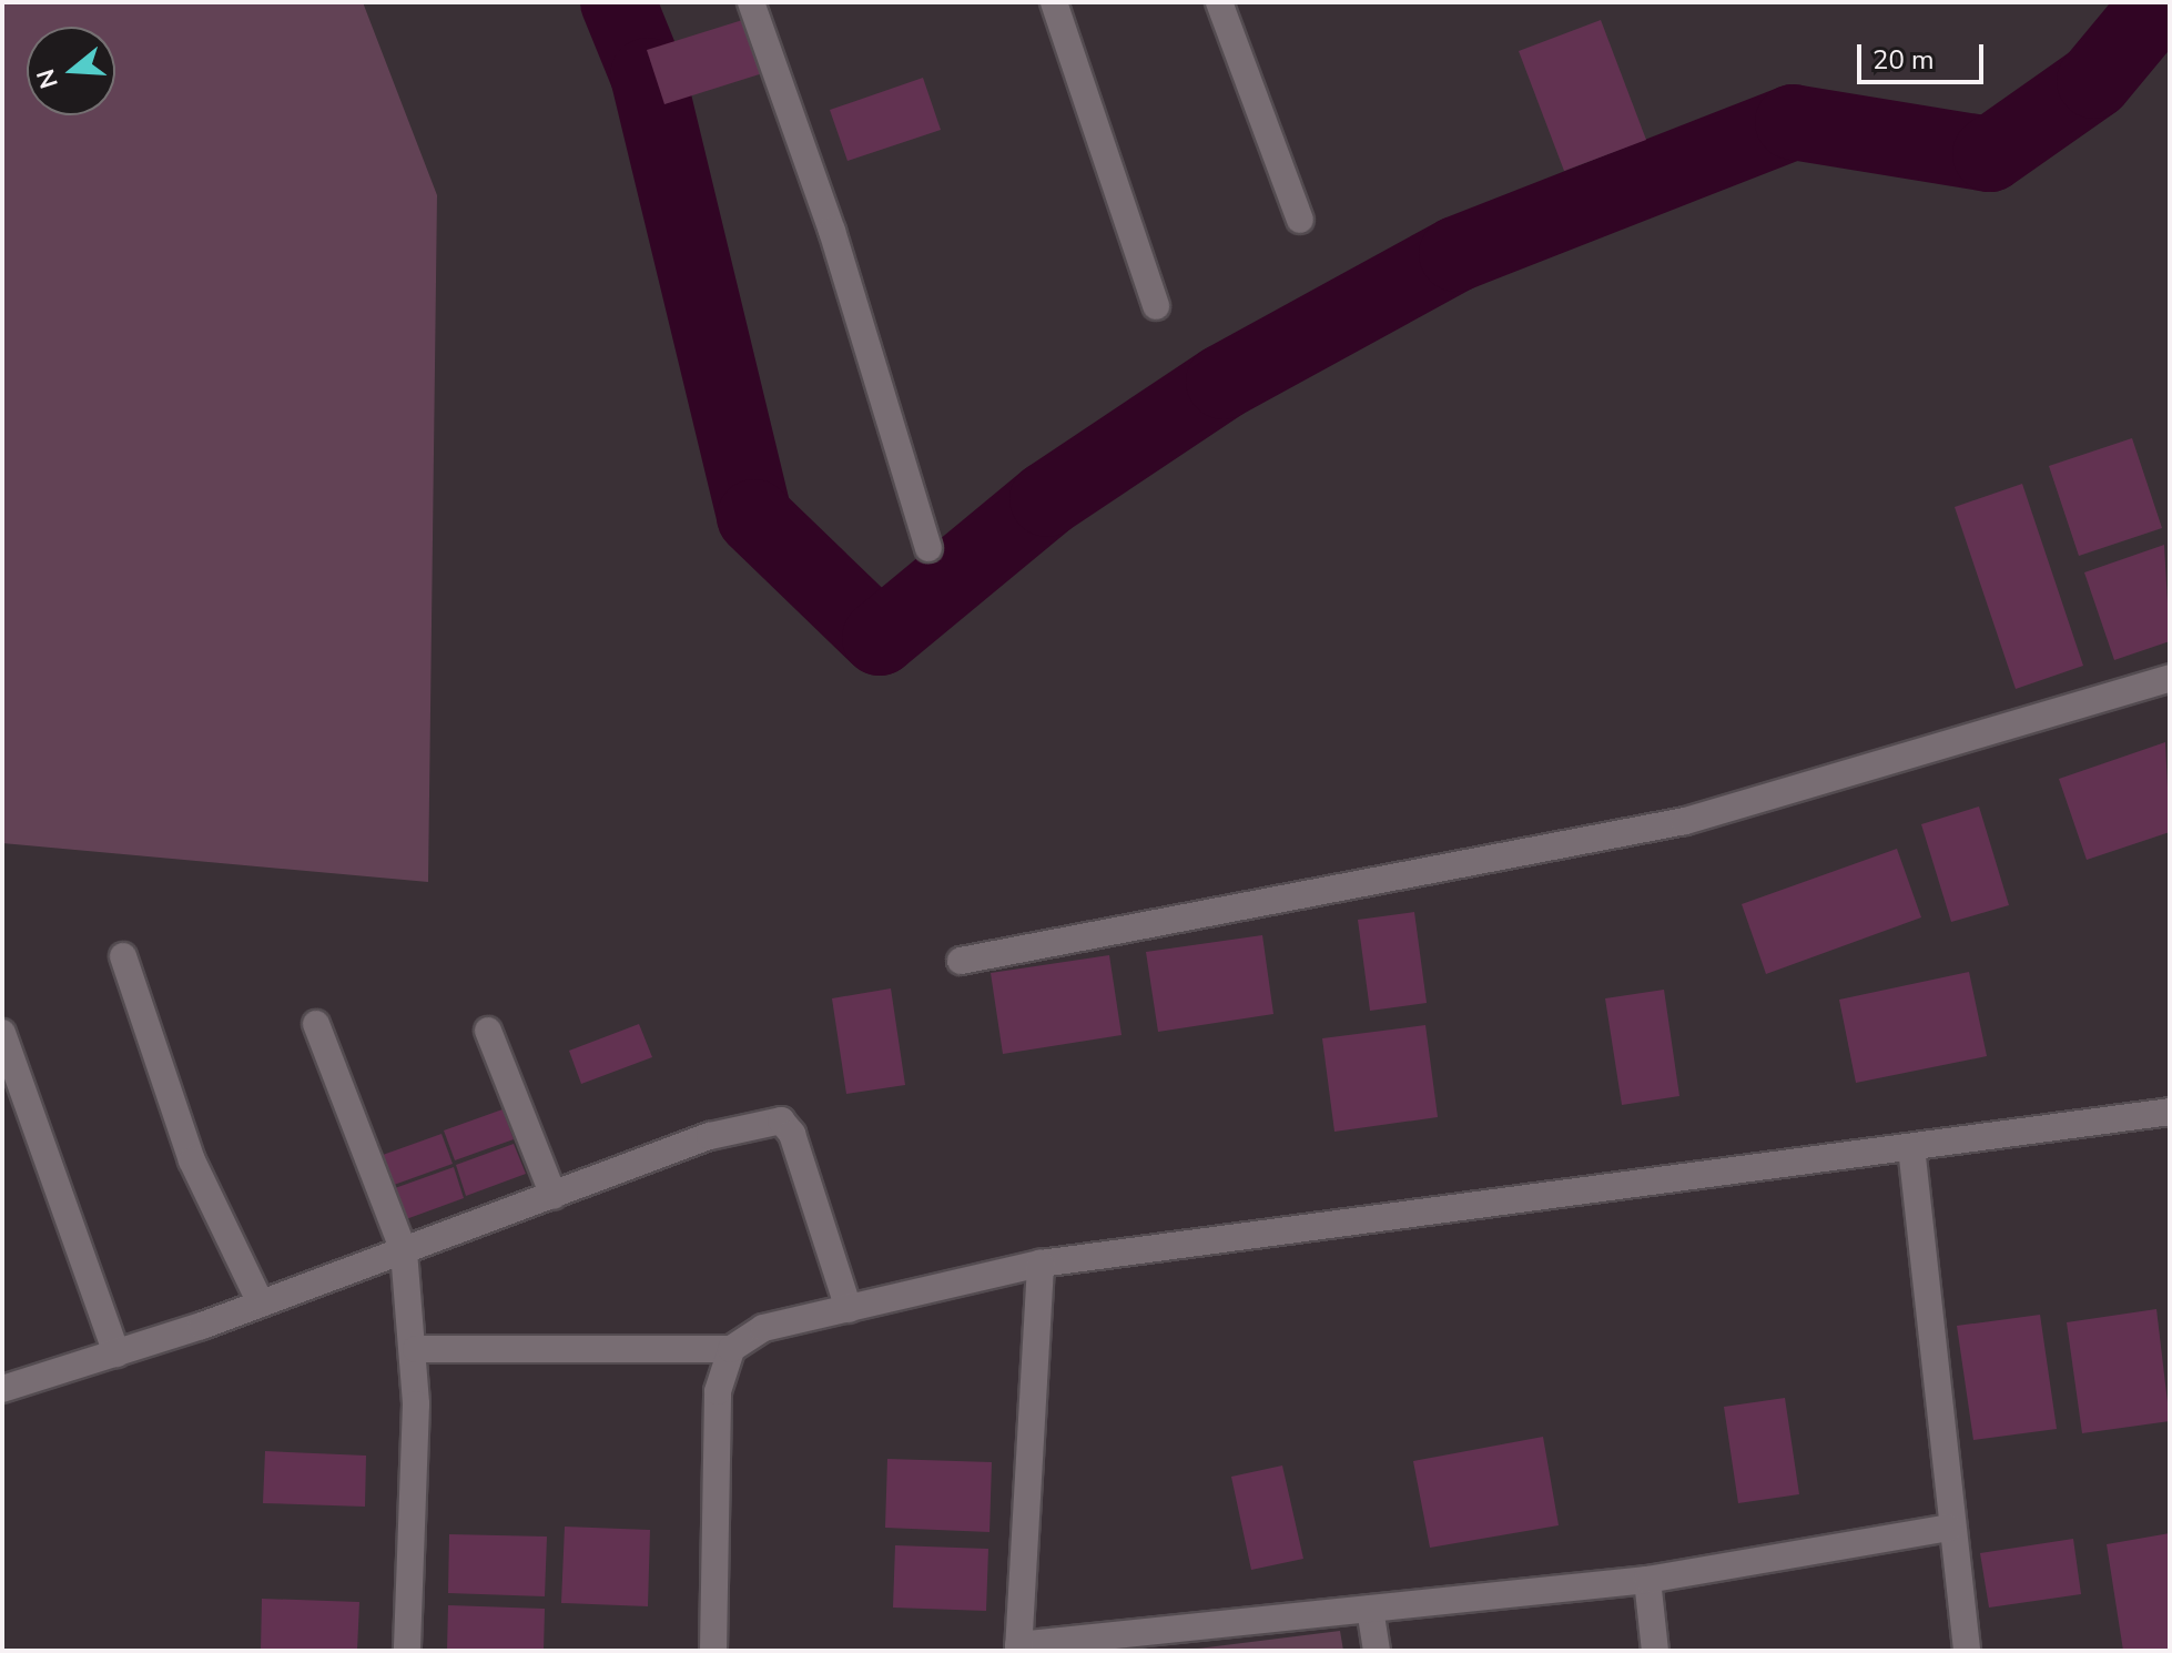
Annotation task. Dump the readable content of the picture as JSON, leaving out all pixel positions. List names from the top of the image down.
{
  "scale_bar": "20 m",
  "north": "left"
}
